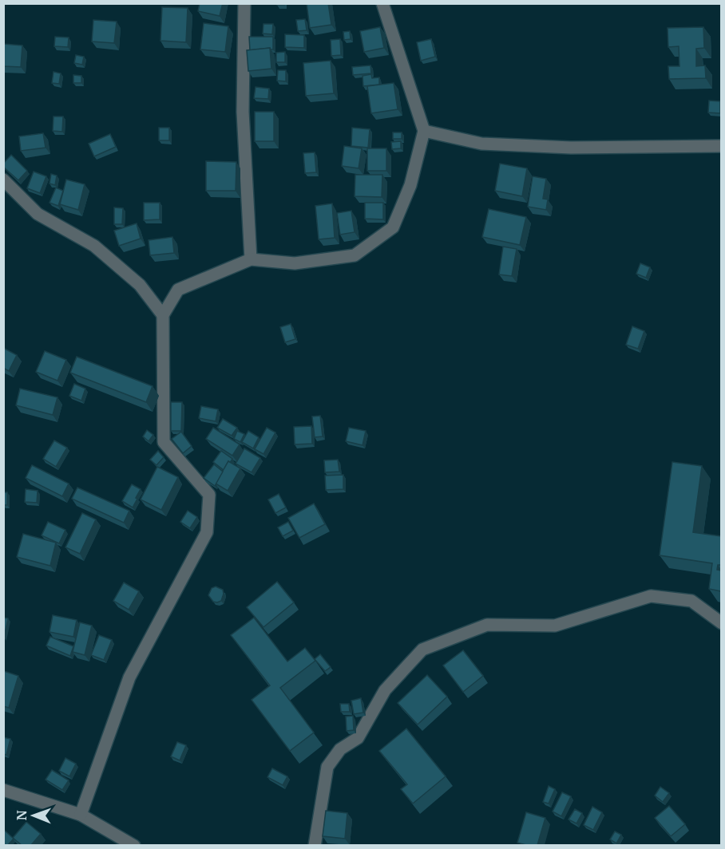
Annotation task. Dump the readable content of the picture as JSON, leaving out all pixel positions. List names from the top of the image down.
{
  "north": "left"
}
